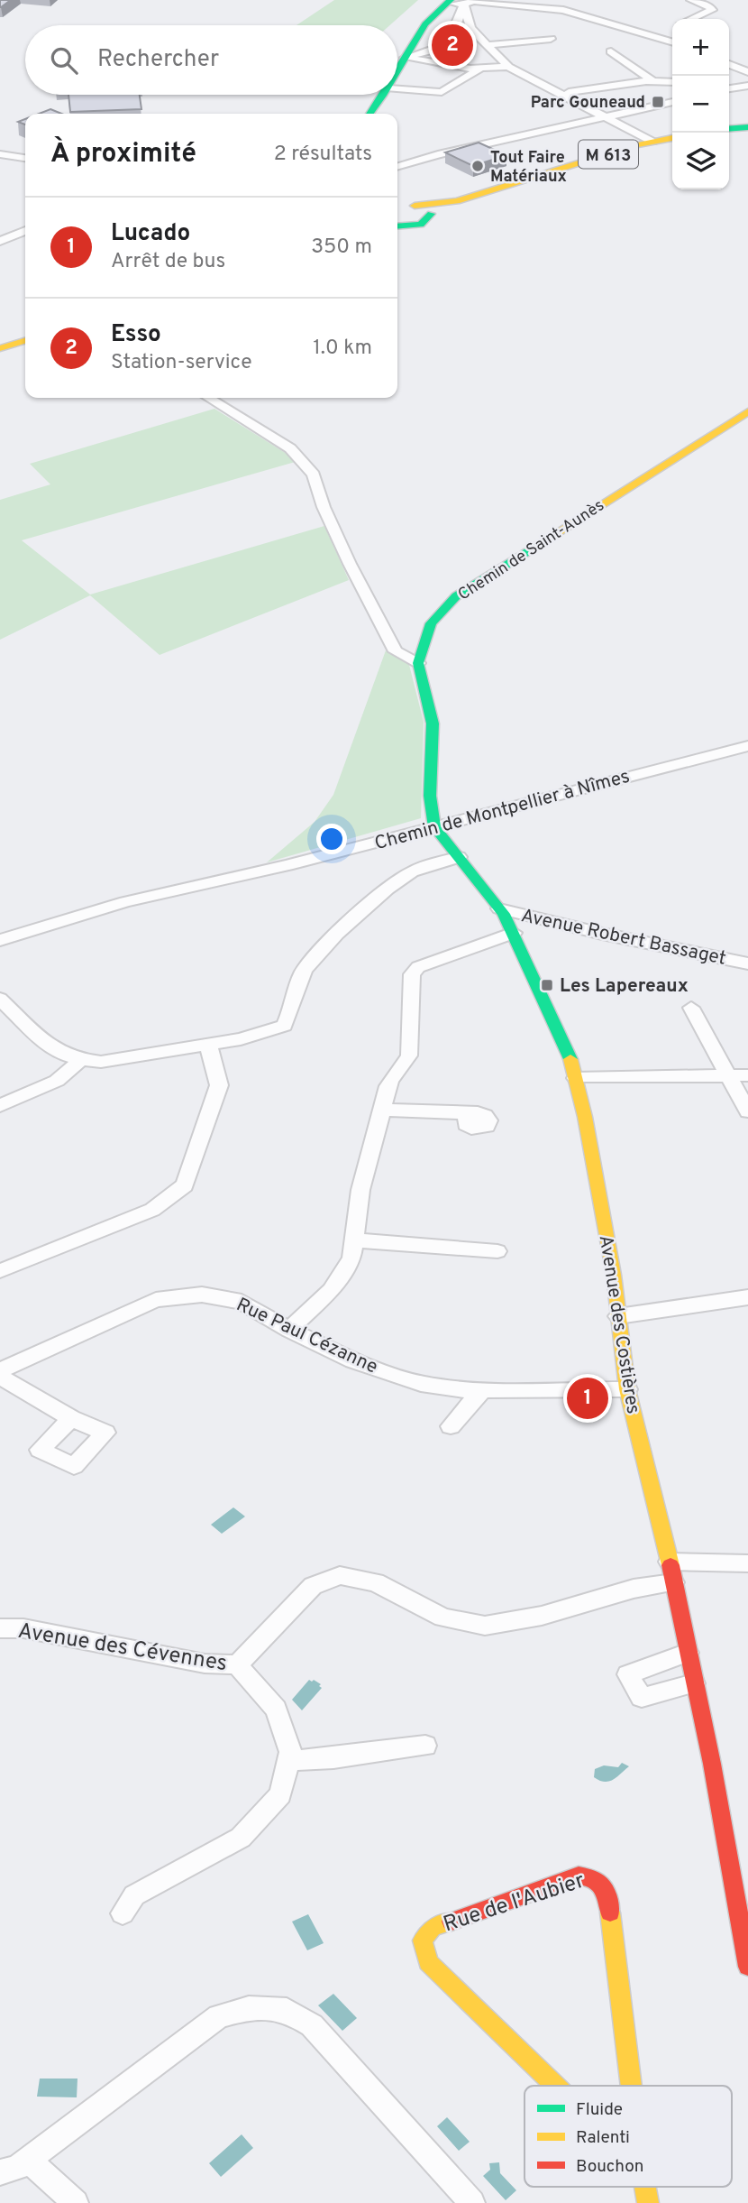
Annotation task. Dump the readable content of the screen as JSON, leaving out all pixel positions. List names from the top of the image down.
{
  "streets": {
    "street": [
      "M 613",
      "Chemin de Saint-Aunès",
      "Chemin de Montpellier à Nîmes",
      "Avenue Robert Bassaget",
      "Avenue des Costières",
      "Rue Paul Cézanne",
      "Avenue des Cévennes",
      "Rue de l'Aubier"
    ]
  },
  "crossings": [
    ["Chemin de Montpellier à Nîmes", "Avenue des Costières"],
    ["Avenue Robert Bassaget", "Avenue des Costières"],
    ["Avenue des Costières", "Rue Paul Cézanne"]
  ],
  "places": {
    "transit": ["Parc Gouneaud", "Les Lapereaux"],
    "other": ["Tout Faire Matériaux"]
  },
  "legend": ["Fluide", "Ralenti", "Bouchon"],
  "page": {
    "map_buttons": ["+", "−"],
    "pins": ["2", "1"],
    "search": "Rechercher",
    "heading": ["À proximité", "2 résultats"],
    "list": [
      {
        "mark": "1",
        "name": "Lucado",
        "note": "Arrêt de bus",
        "value": "350 m"
      },
      {
        "mark": "2",
        "name": "Esso",
        "note": "Station-service",
        "value": "1.0 km"
      }
    ]
  }
}
